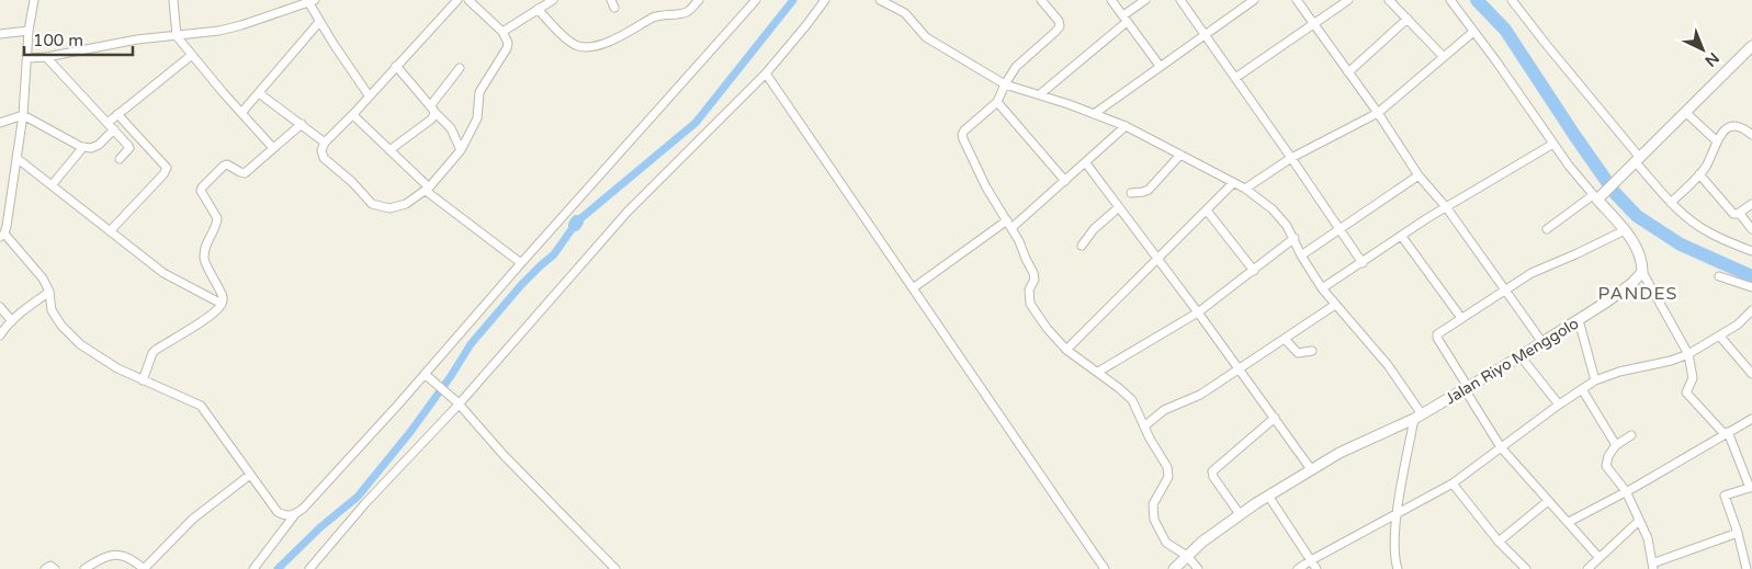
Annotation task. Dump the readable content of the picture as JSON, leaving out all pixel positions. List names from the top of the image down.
{
  "streets": {
    "street": ["Jalan Riyo Menggolo"]
  },
  "districts": ["PANDES"],
  "scale_bar": "100 m",
  "north": "bottom right"
}
